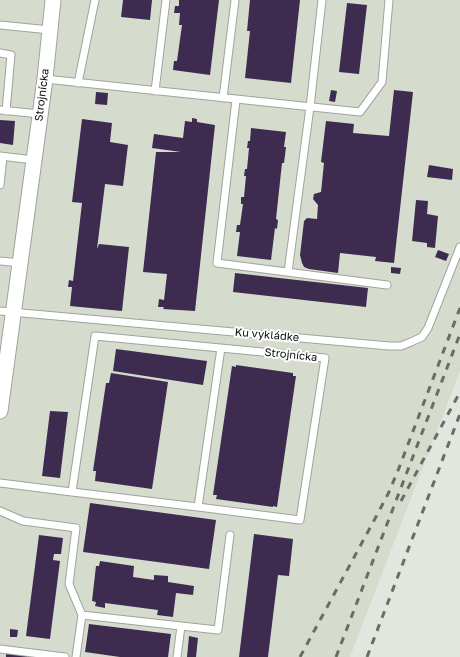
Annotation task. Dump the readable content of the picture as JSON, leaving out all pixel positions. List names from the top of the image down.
{
  "streets": {
    "street": ["Strojnícka"],
    "lane": ["Ku vykládke"]
  },
  "crossings": [
    ["Strojnícka", "Ku vykládke"]
  ]
}
